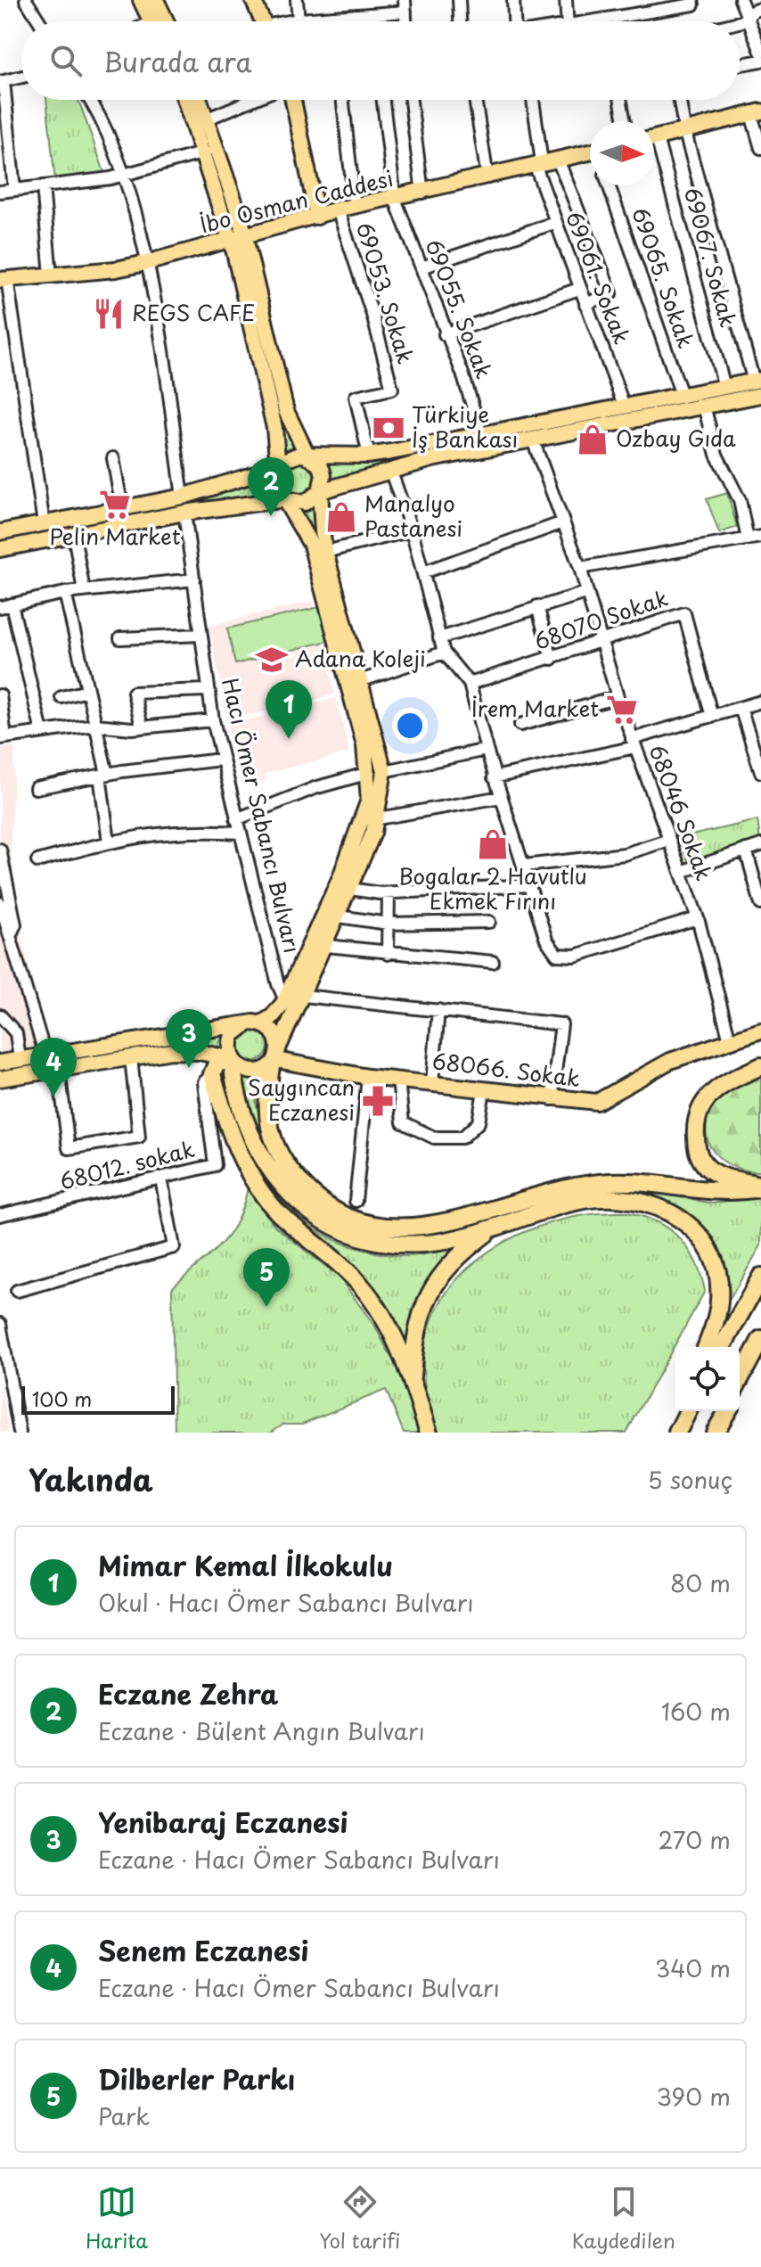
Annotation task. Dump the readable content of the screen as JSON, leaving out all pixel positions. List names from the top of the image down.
{
  "streets": {
    "main road": ["İbo Osman Caddesi", "68066. Sokak"],
    "street": [
      "69067. Sokak",
      "69061. Sokak",
      "69065. Sokak",
      "69053. Sokak",
      "69055. Sokak",
      "68070 Sokak",
      "68046 Sokak",
      "Hacı Ömer Sabancı Bulvarı",
      "68012. sokak"
    ]
  },
  "crossings": [
    ["İbo Osman Caddesi", "69061. Sokak"],
    ["İbo Osman Caddesi", "69053. Sokak"],
    ["İbo Osman Caddesi", "69055. Sokak"],
    ["68070 Sokak", "68046 Sokak"],
    ["68046 Sokak", "68066. Sokak"]
  ],
  "places": {
    "restaurant": ["REGS CAFE"],
    "bank": ["Türkiye İş Bankası"],
    "shop": ["Ozbay Gıda", "Manalyo Pastanesi", "Bogalar 2 Havutlu Ekmek Fırını"],
    "supermarket": ["Pelin Market", "İrem Market"],
    "school or university": ["Adana Koleji"],
    "pharmacy": ["Saygıncan Eczanesi"]
  },
  "scale_bar": "100 m",
  "north": "right",
  "page": {
    "search": "Burada ara",
    "pins": [
      "2",
      "1",
      "3",
      "4",
      "5"
    ],
    "scale": "100 m",
    "heading": ["Yakında", "5 sonuç"],
    "list": [
      {
        "mark": "1",
        "name": "Mimar Kemal İlkokulu",
        "note": "Okul · Hacı Ömer Sabancı Bulvarı",
        "value": "80 m"
      },
      {
        "mark": "2",
        "name": "Eczane Zehra",
        "note": "Eczane · Bülent Angın Bulvarı",
        "value": "160 m"
      },
      {
        "mark": "3",
        "name": "Yenibaraj Eczanesi",
        "note": "Eczane · Hacı Ömer Sabancı Bulvarı",
        "value": "270 m"
      },
      {
        "mark": "4",
        "name": "Senem Eczanesi",
        "note": "Eczane · Hacı Ömer Sabancı Bulvarı",
        "value": "340 m"
      },
      {
        "mark": "5",
        "name": "Dilberler Parkı",
        "note": "Park",
        "value": "390 m"
      }
    ],
    "nav": ["Harita", "Yol tarifi", "Kaydedilen"]
  }
}
